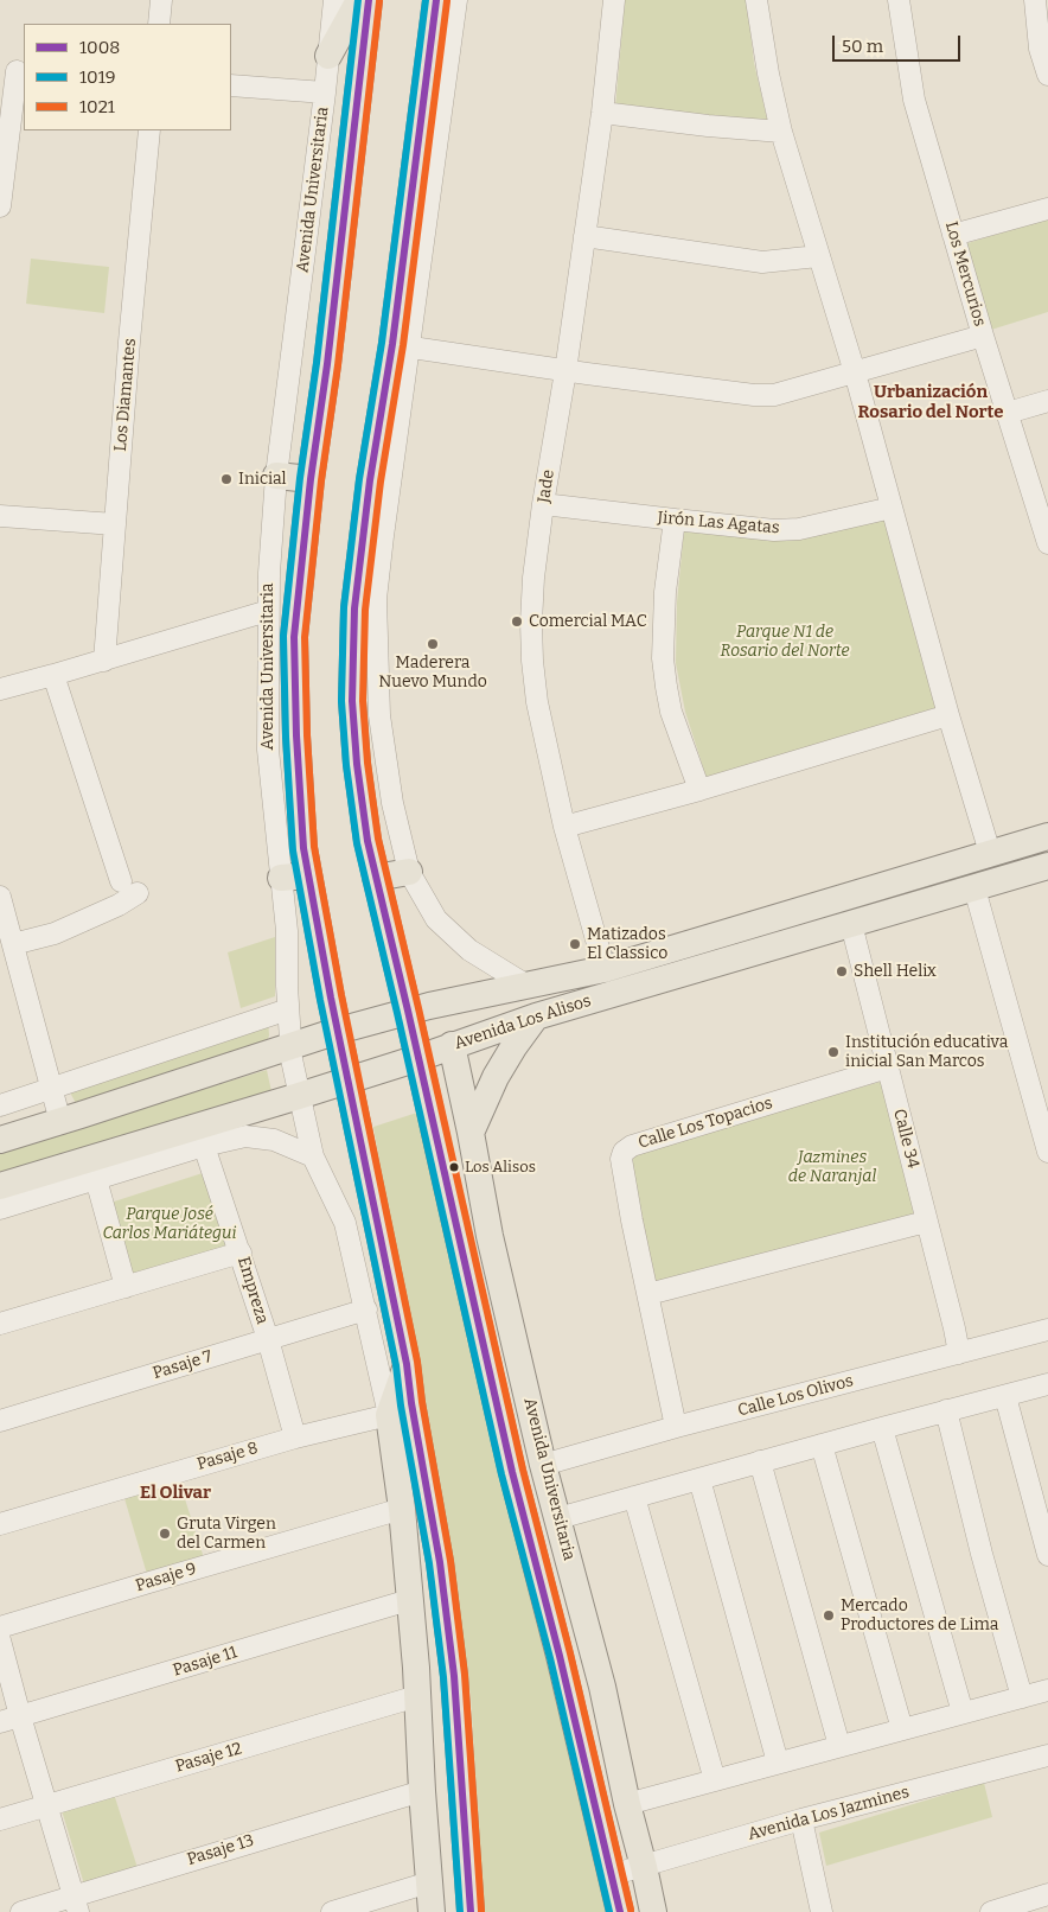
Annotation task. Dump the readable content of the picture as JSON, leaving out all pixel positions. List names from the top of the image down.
{
  "streets": {
    "main road": ["Avenida Universitaria", "Avenida Los Alisos"],
    "street": [
      "Los Mercurios",
      "Los Diamantes",
      "Jade",
      "Jirón Las Agatas",
      "Calle Los Topacios",
      "Calle 34",
      "Empreza",
      "Pasaje 7",
      "Calle Los Olivos",
      "Pasaje 8",
      "Pasaje 9",
      "Pasaje 11",
      "Pasaje 12",
      "Avenida Los Jazmines",
      "Pasaje 13"
    ]
  },
  "crossings": [
    ["Avenida Universitaria", "Avenida Los Alisos"],
    ["Avenida Universitaria", "Pasaje 7"],
    ["Avenida Universitaria", "Calle Los Olivos"],
    ["Avenida Universitaria", "Pasaje 8"],
    ["Avenida Universitaria", "Pasaje 9"],
    ["Avenida Universitaria", "Pasaje 11"],
    ["Avenida Universitaria", "Pasaje 12"],
    ["Avenida Universitaria", "Avenida Los Jazmines"],
    ["Avenida Universitaria", "Pasaje 13"],
    ["Jade", "Jirón Las Agatas"],
    ["Jade", "Avenida Los Alisos"],
    ["Avenida Los Alisos", "Calle 34"],
    ["Calle Los Topacios", "Calle 34"],
    ["Calle Los Topacios", "Calle Los Olivos"],
    ["Calle 34", "Calle Los Olivos"],
    ["Empreza", "Pasaje 7"],
    ["Empreza", "Pasaje 8"]
  ],
  "districts": ["Urbanización Rosario del Norte", "El Olivar"],
  "parks": ["Parque N1 de Rosario del Norte", "Jazmines de Naranjal", "Parque José Carlos Mariátegui"],
  "places": [
    "Inicial",
    "Comercial MAC",
    "Maderera Nuevo Mundo",
    "Matizados El Classico",
    "Shell Helix",
    "Institución educativa inicial San Marcos",
    "Los Alisos",
    "Gruta Virgen del Carmen",
    "Mercado Productores de Lima"
  ],
  "lines": ["transit line 1008", "transit line 1019", "transit line 1021"],
  "legend": ["1008", "1019", "1021"],
  "scale_bar": "50 m"
}
